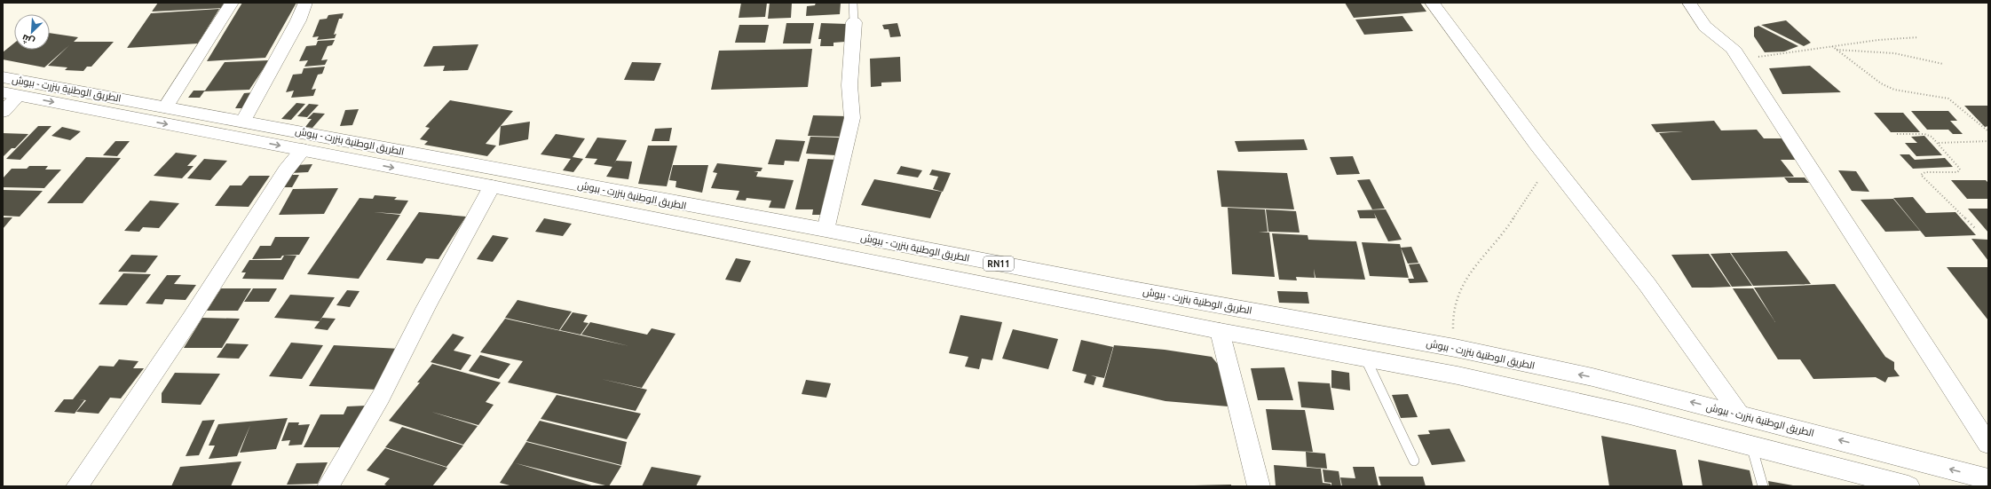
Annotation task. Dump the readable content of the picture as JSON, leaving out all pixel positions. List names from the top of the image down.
{
  "streets": {
    "main road": ["الطريق الوطنية بنزرت - ببوش", "RN11"]
  },
  "north": "bottom left"
}
